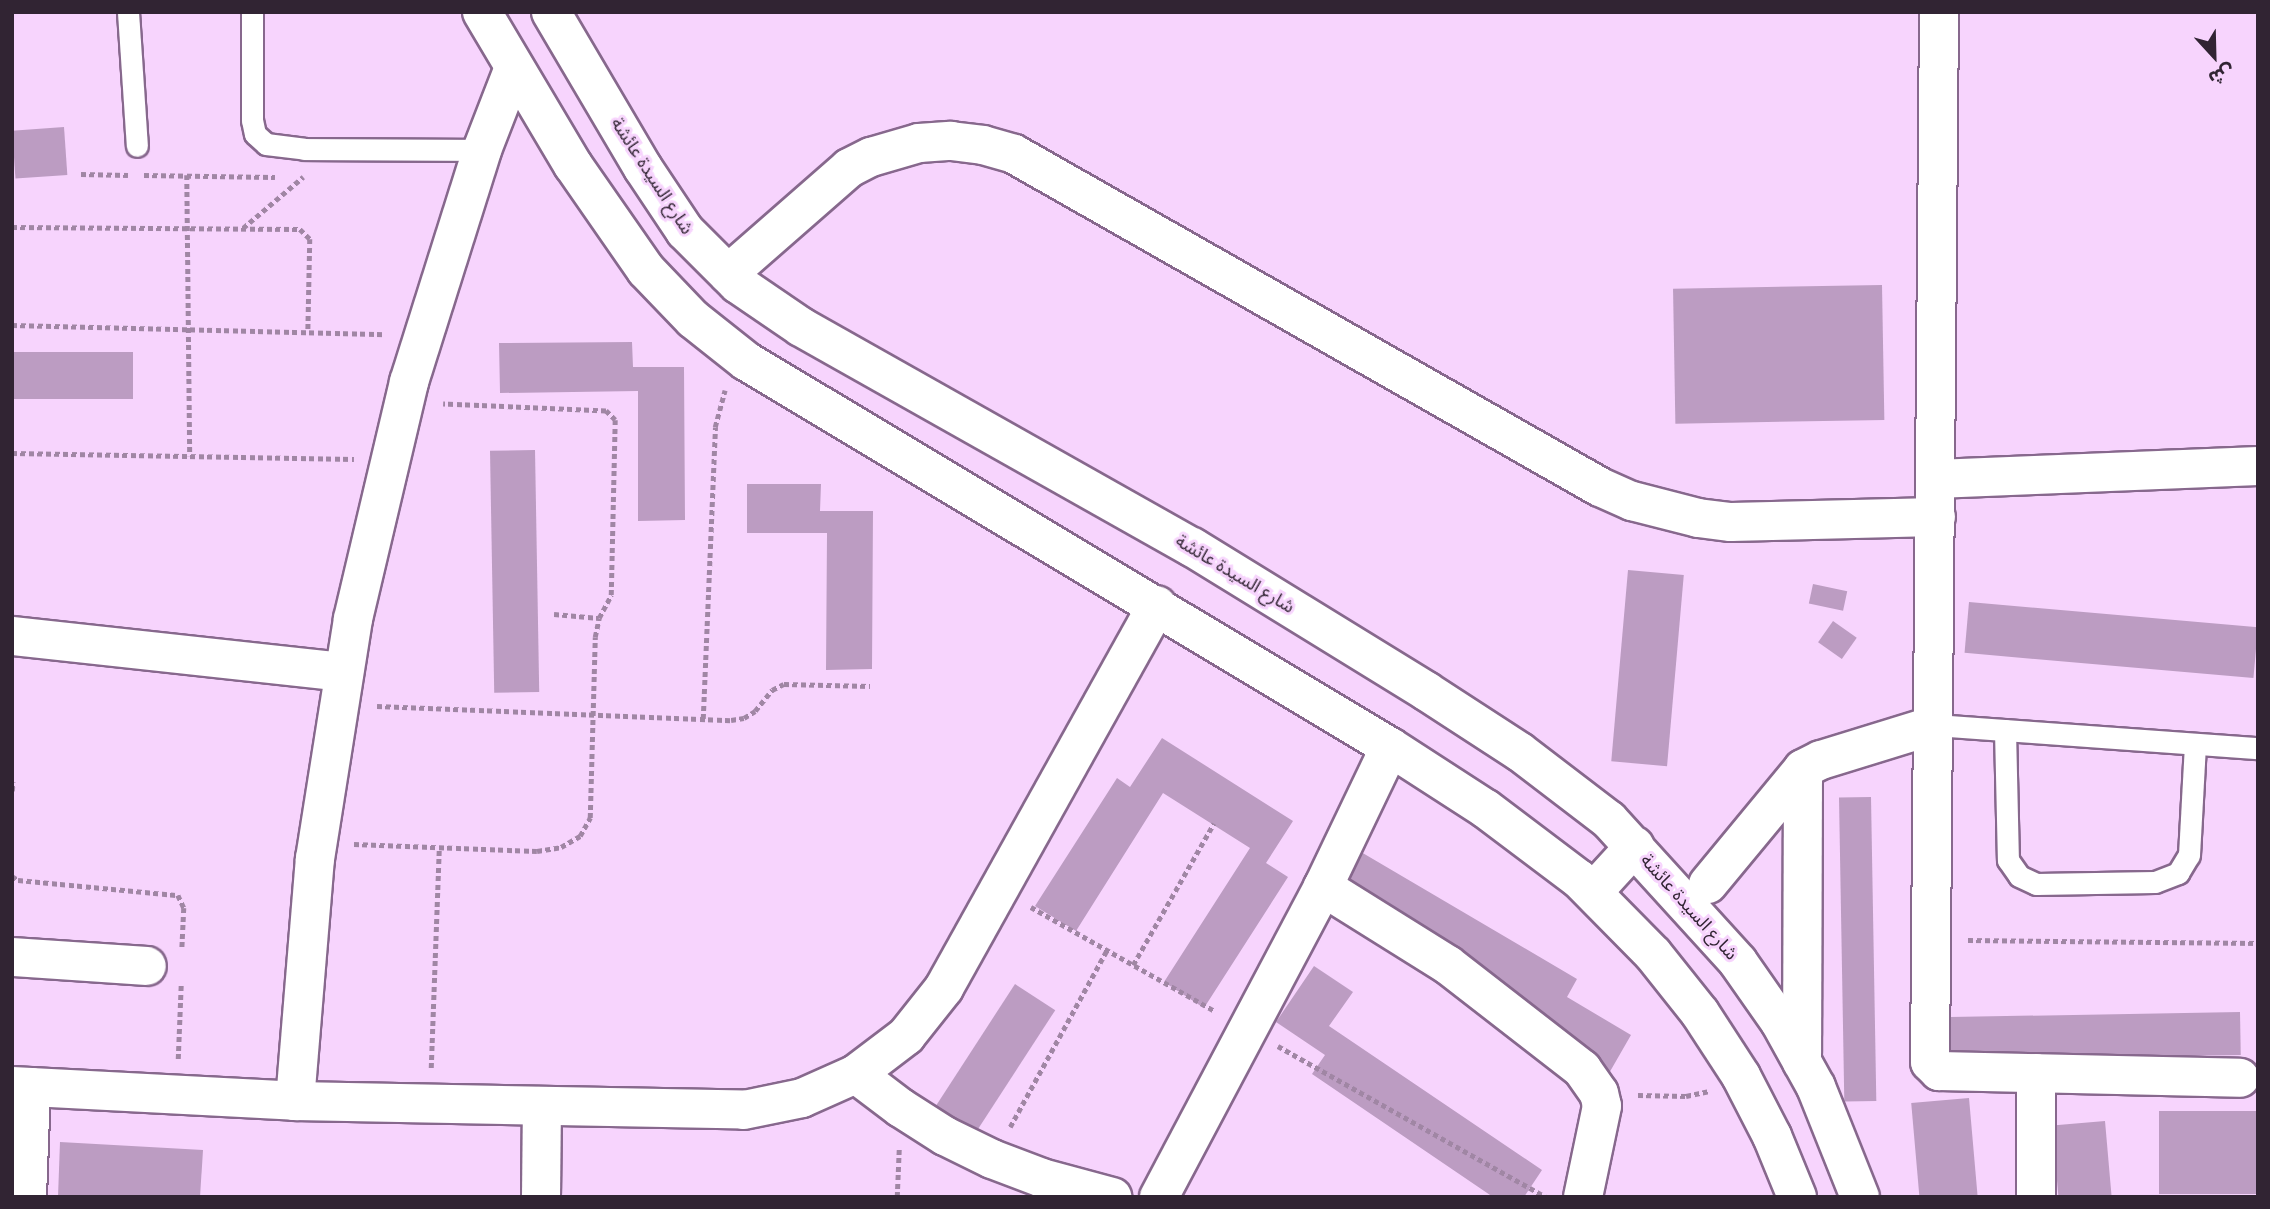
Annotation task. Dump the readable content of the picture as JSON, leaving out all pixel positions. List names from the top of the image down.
{
  "streets": {
    "street": ["شارع السيدة عائشة"]
  },
  "north": "bottom"
}
